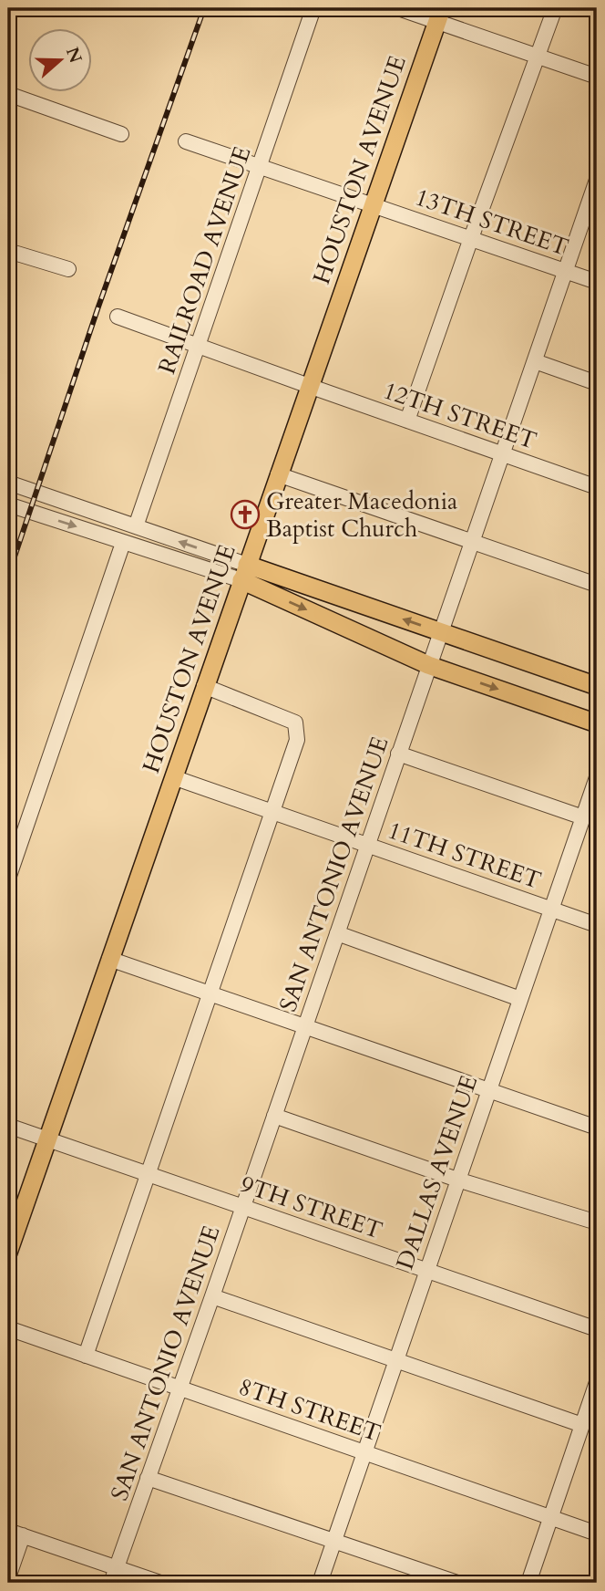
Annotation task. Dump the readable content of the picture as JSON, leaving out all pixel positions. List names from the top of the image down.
{
  "streets": {
    "main road": ["HOUSTON AVENUE"],
    "street": [
      "13TH STREET",
      "RAILROAD AVENUE",
      "12TH STREET",
      "11TH STREET",
      "SAN ANTONIO AVENUE",
      "DALLAS AVENUE",
      "9TH STREET",
      "8TH STREET"
    ]
  },
  "crossings": [
    ["HOUSTON AVENUE", "13TH STREET"],
    ["HOUSTON AVENUE", "12TH STREET"],
    ["HOUSTON AVENUE", "11TH STREET"],
    ["HOUSTON AVENUE", "9TH STREET"],
    ["13TH STREET", "RAILROAD AVENUE"],
    ["13TH STREET", "SAN ANTONIO AVENUE"],
    ["RAILROAD AVENUE", "12TH STREET"],
    ["12TH STREET", "SAN ANTONIO AVENUE"],
    ["11TH STREET", "SAN ANTONIO AVENUE"],
    ["11TH STREET", "DALLAS AVENUE"],
    ["SAN ANTONIO AVENUE", "9TH STREET"],
    ["SAN ANTONIO AVENUE", "8TH STREET"],
    ["DALLAS AVENUE", "9TH STREET"],
    ["DALLAS AVENUE", "8TH STREET"]
  ],
  "places": {
    "church": ["Greater Macedonia Baptist Church"]
  },
  "north": "right"
}
